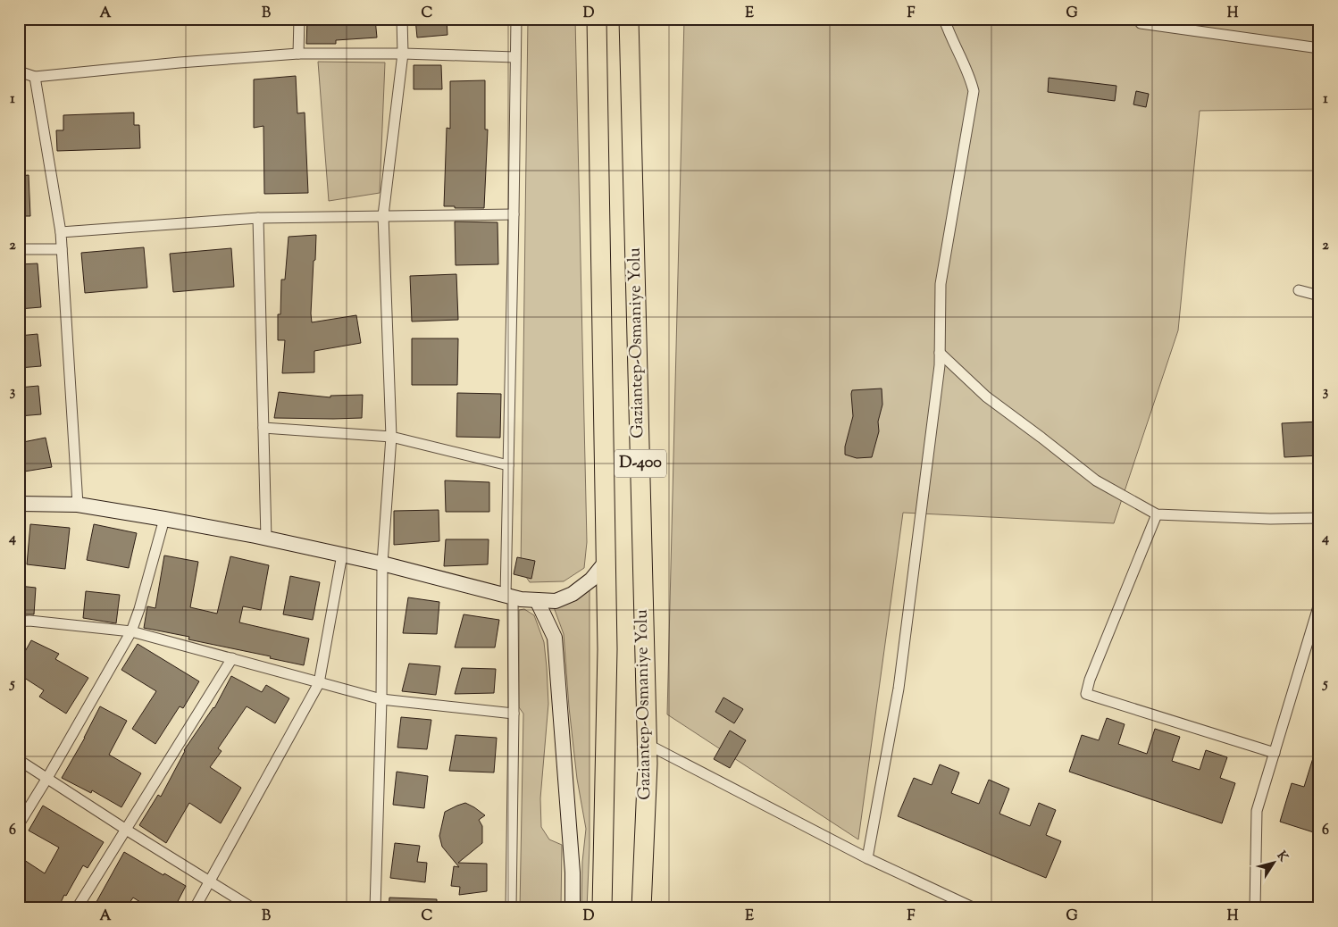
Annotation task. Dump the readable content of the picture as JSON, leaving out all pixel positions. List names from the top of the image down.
{
  "streets": {
    "highway": ["Gaziantep-Osmaniye Yolu", "D-400"]
  },
  "north": "top right",
  "grid": {
    "columns": [
      "A",
      "B",
      "C",
      "D",
      "E",
      "F",
      "G",
      "H"
    ],
    "rows": [
      "1",
      "2",
      "3",
      "4",
      "5",
      "6"
    ]
  }
}
